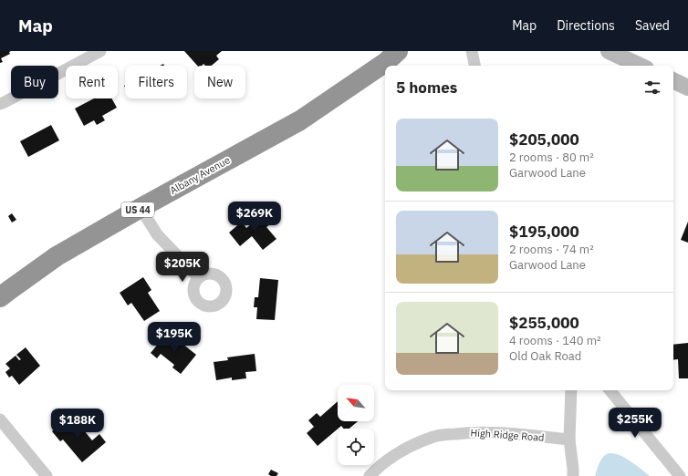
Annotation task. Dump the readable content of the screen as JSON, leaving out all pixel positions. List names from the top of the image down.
{
  "streets": {
    "highway": ["Albany Avenue", "US 44"],
    "street": ["High Ridge Road"]
  },
  "north": "top left",
  "page": {
    "header": "Map",
    "nav": ["Map", "Directions", "Saved"],
    "chip": [
      "Buy",
      "Rent",
      "Filters",
      "New"
    ],
    "heading": "5 homes",
    "list": [
      {
        "name": "$205,000",
        "note": "2 rooms · 80 m² · Garwood Lane"
      },
      {
        "name": "$195,000",
        "note": "2 rooms · 74 m² · Garwood Lane"
      },
      {
        "name": "$255,000",
        "note": "4 rooms · 140 m² · Old Oak Road"
      }
    ],
    "price": [
      "$269K",
      "$205K",
      "$195K",
      "$255K",
      "$188K"
    ]
  }
}
